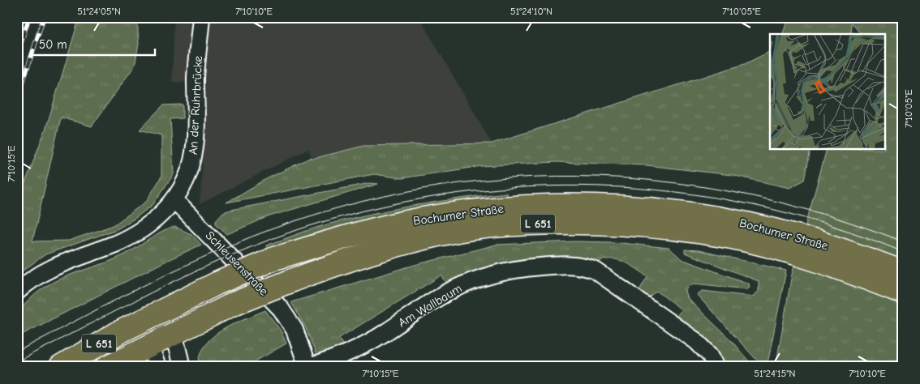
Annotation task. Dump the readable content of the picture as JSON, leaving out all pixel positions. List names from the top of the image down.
{
  "streets": {
    "main road": ["Bochumer Straße", "L 651"],
    "street": ["An der Ruhrbrücke", "Schleusenstraße", "Am Wallbaum"]
  },
  "crossings": [
    ["An der Ruhrbrücke", "Schleusenstraße"],
    ["Schleusenstraße", "Am Wallbaum"]
  ],
  "scale_bar": "50 m",
  "coordinates": [
    "51°24'05\"N",
    "7°10'10\"E",
    "51°24'10\"N",
    "7°10'05\"E",
    "7°10'15\"E",
    "51°24'15\"N"
  ]
}
